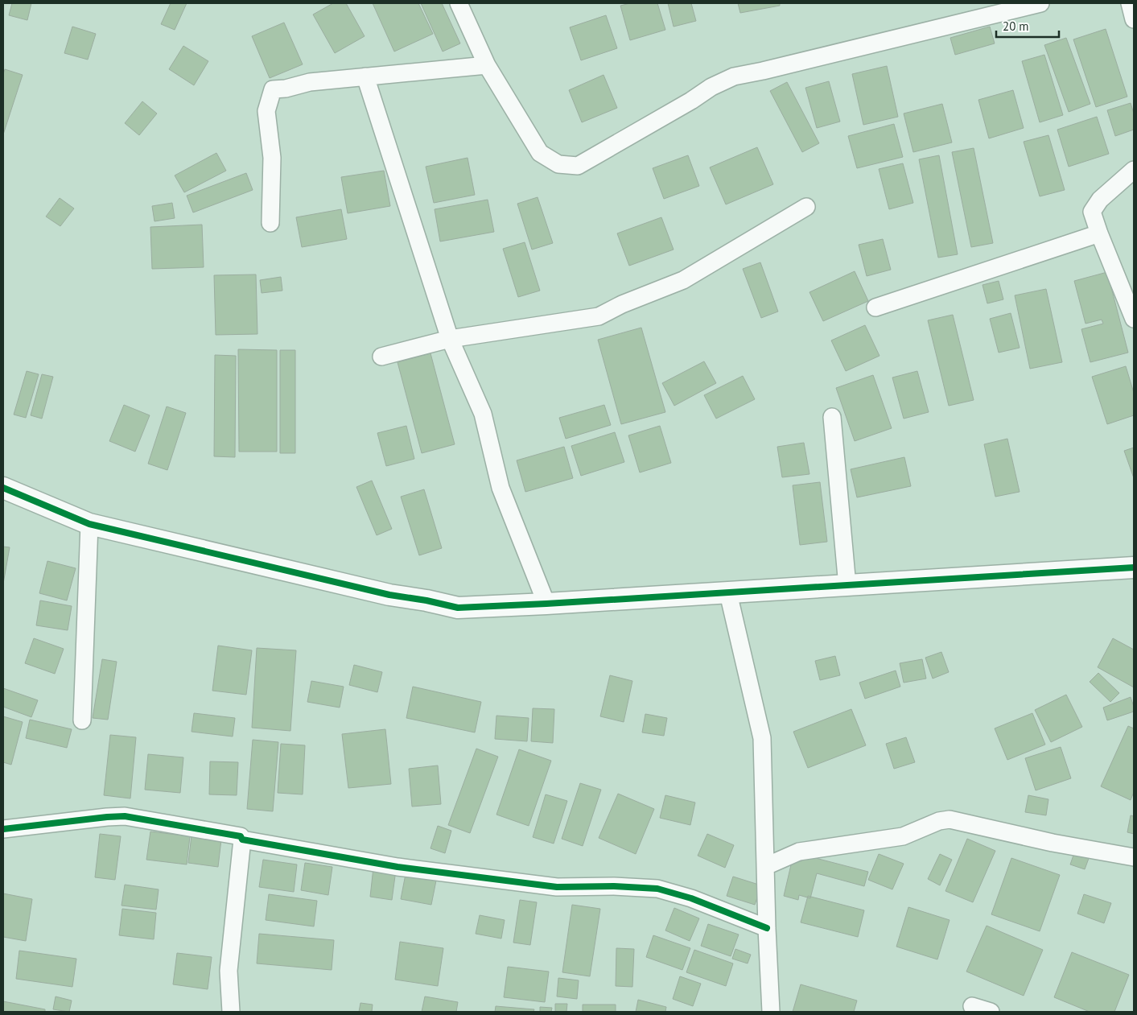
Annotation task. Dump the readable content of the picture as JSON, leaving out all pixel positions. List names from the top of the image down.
{
  "scale_bar": "20 m"
}
